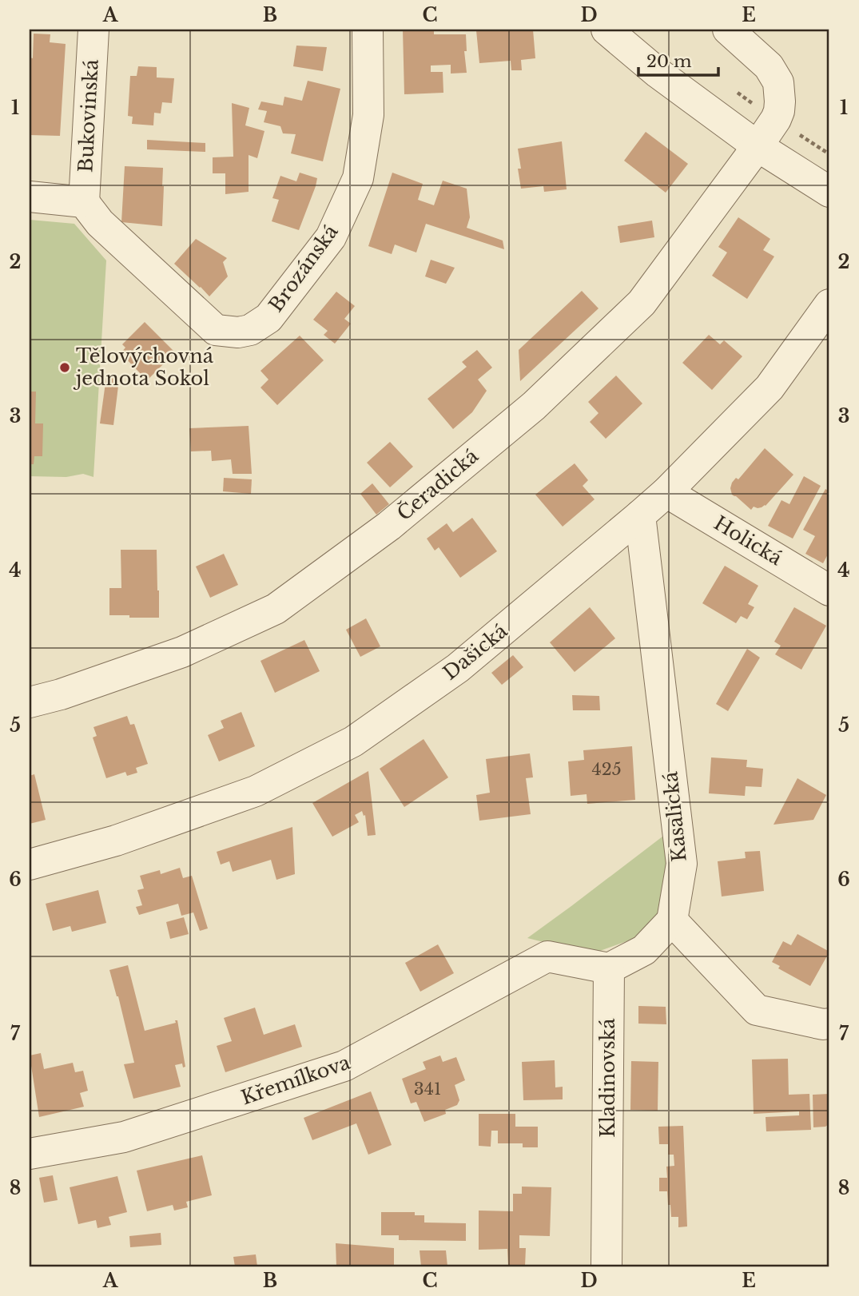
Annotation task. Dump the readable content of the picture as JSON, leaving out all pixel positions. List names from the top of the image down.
{
  "streets": {
    "street": [
      "Bukovinská",
      "Brozánská",
      "Čeradická",
      "Holická",
      "Dašická",
      "Kasalická",
      "Kladinovská",
      "Křemílkova"
    ]
  },
  "crossings": [
    ["Bukovinská", "Brozánská"],
    ["Holická", "Dašická"],
    ["Dašická", "Kasalická"],
    ["Kladinovská", "Křemílkova"]
  ],
  "places": ["Tělovýchovná jednota Sokol"],
  "house_numbers": ["425", "341"],
  "scale_bar": "20 m",
  "grid": {
    "columns": [
      "A",
      "B",
      "C",
      "D",
      "E"
    ],
    "rows": [
      "1",
      "2",
      "3",
      "4",
      "5",
      "6",
      "7",
      "8"
    ]
  }
}
